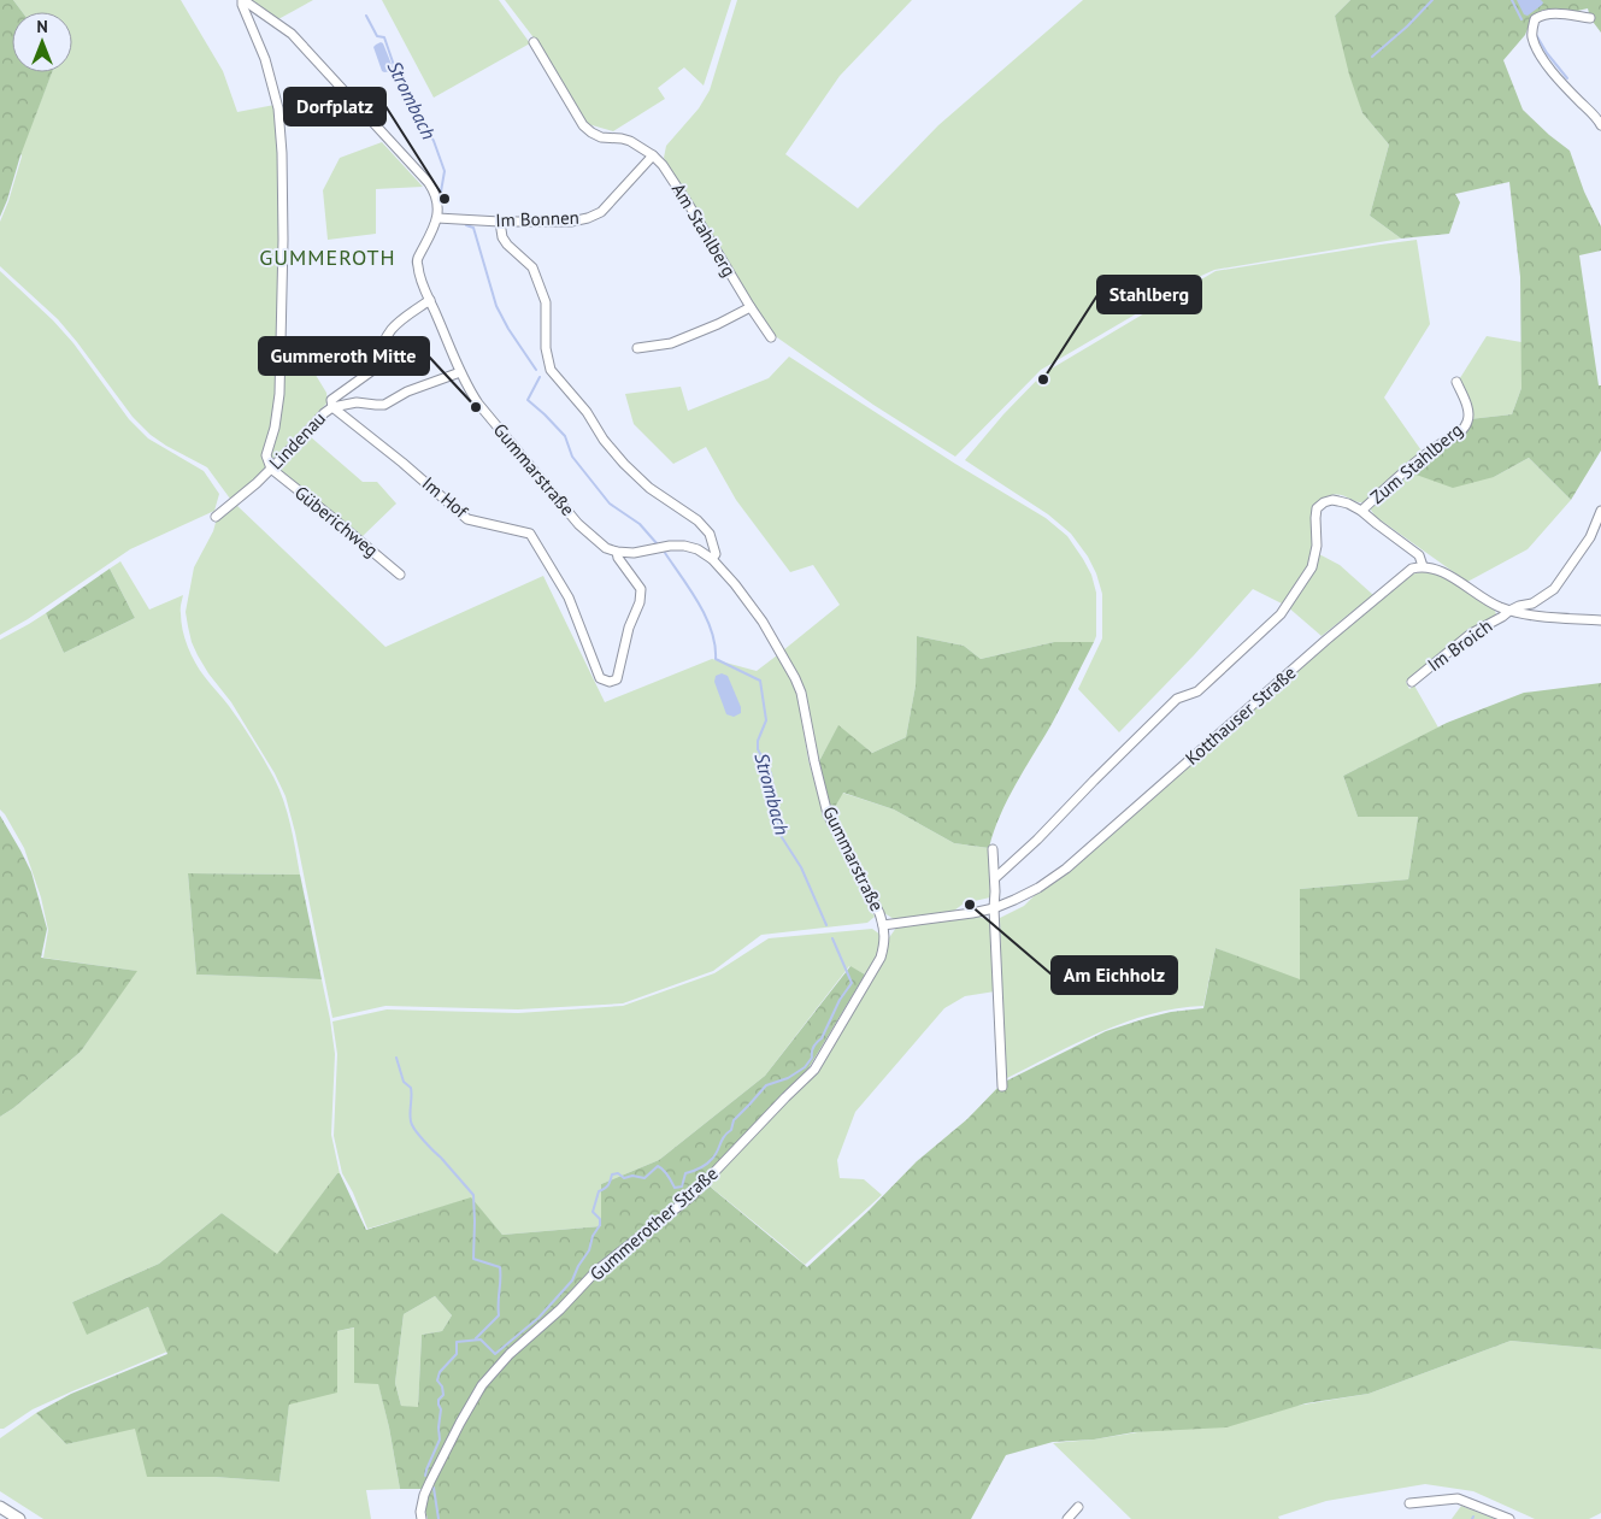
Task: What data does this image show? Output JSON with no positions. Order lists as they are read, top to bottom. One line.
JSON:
{"streets":{"street":["Im Bonnen","Am Stahlberg","Lindenau","Zum Stahlberg","Gummarstraße","Im Hof","Güberichweg","Im Broich","Kotthauser Straße","Gummerother Straße"]},"crossings":[["Im Bonnen","Am Stahlberg"],["Im Bonnen","Gummarstraße"],["Lindenau","Gummarstraße"],["Lindenau","Im Hof"],["Lindenau","Güberichweg"],["Gummarstraße","Im Hof"],["Gummarstraße","Kotthauser Straße"],["Gummarstraße","Gummerother Straße"],["Kotthauser Straße","Gummerother Straße"]],"districts":["GUMMEROTH"],"water":["Strombach"],"places":["Dorfplatz","Stahlberg","Gummeroth Mitte","Am Eichholz"],"north":"top"}
